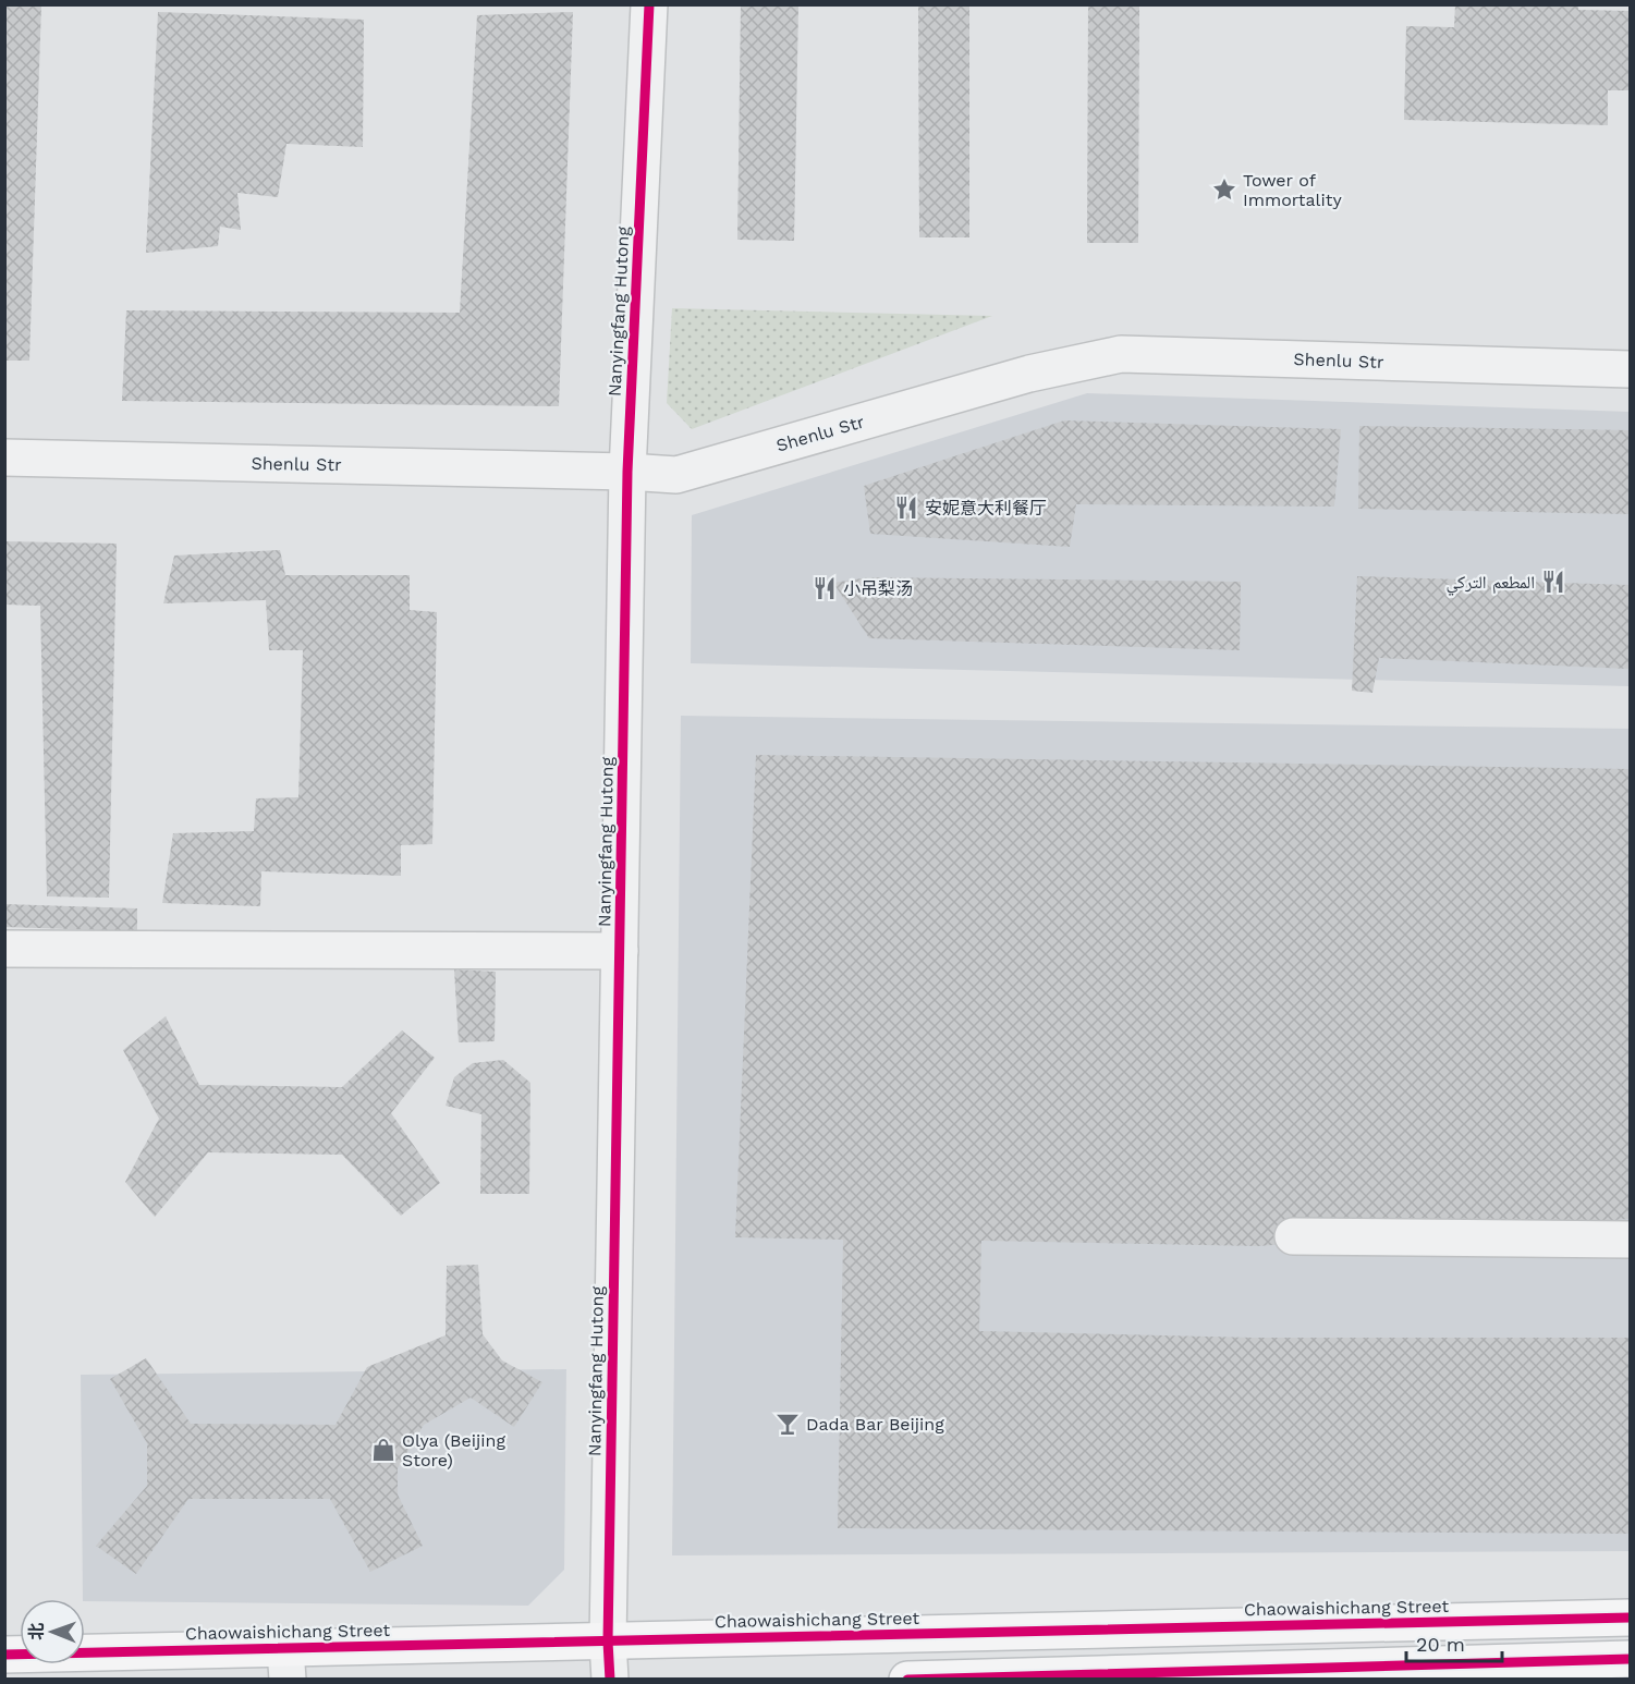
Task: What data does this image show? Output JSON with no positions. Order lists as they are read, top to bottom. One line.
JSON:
{"streets":{"main road":["Chaowaishichang Street"],"street":["Nanyingfang Hutong","Shenlu Str"]},"crossings":[["Nanyingfang Hutong","Shenlu Str"],["Nanyingfang Hutong","Chaowaishichang Street"]],"places":{"place":["Tower of Immortality"],"restaurant":["安妮意大利餐厅","المطعم التركي","小吊梨汤"],"bar":["Dada Bar Beijing"],"shop":["Olya (Beijing Store)"]},"scale_bar":"20 m","north":"left"}
